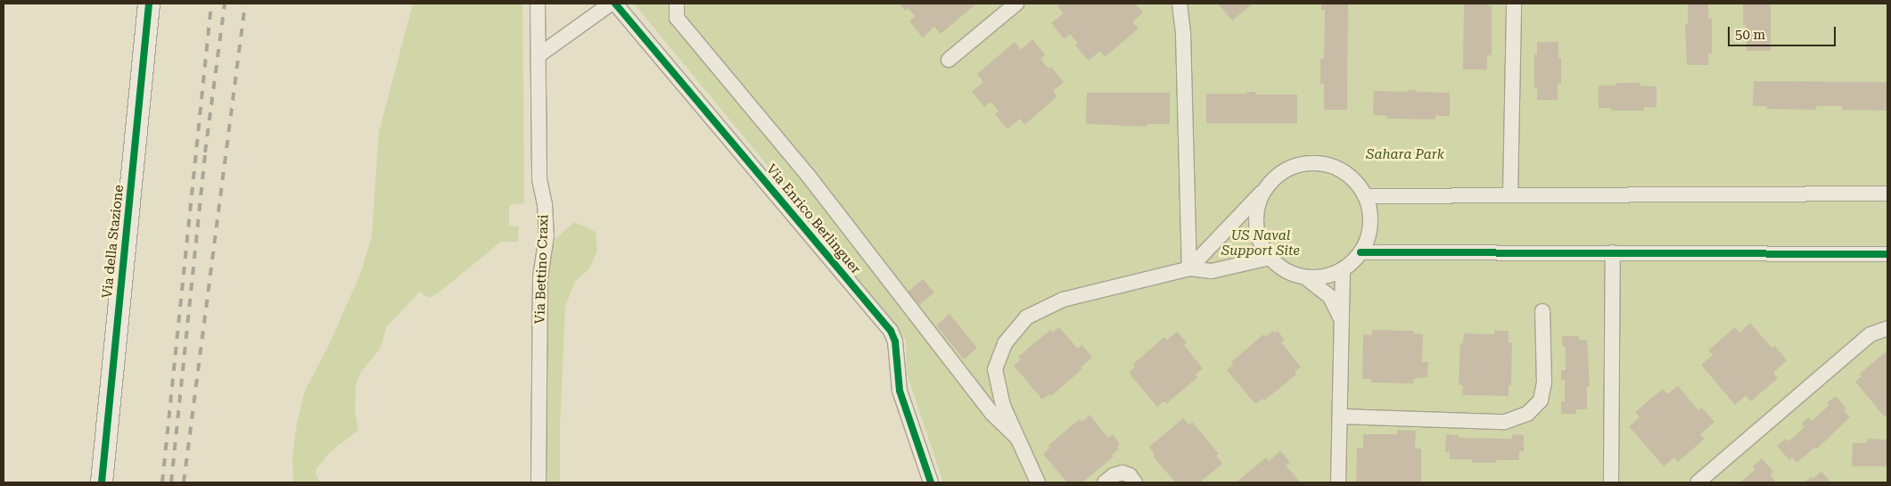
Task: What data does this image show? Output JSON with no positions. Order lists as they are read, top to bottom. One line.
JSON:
{"streets":{"street":["Via Enrico Berlinguer","Via della Stazione","Via Bettino Craxi"]},"parks":["Sahara Park","US Naval Support Site"],"scale_bar":"50 m"}
